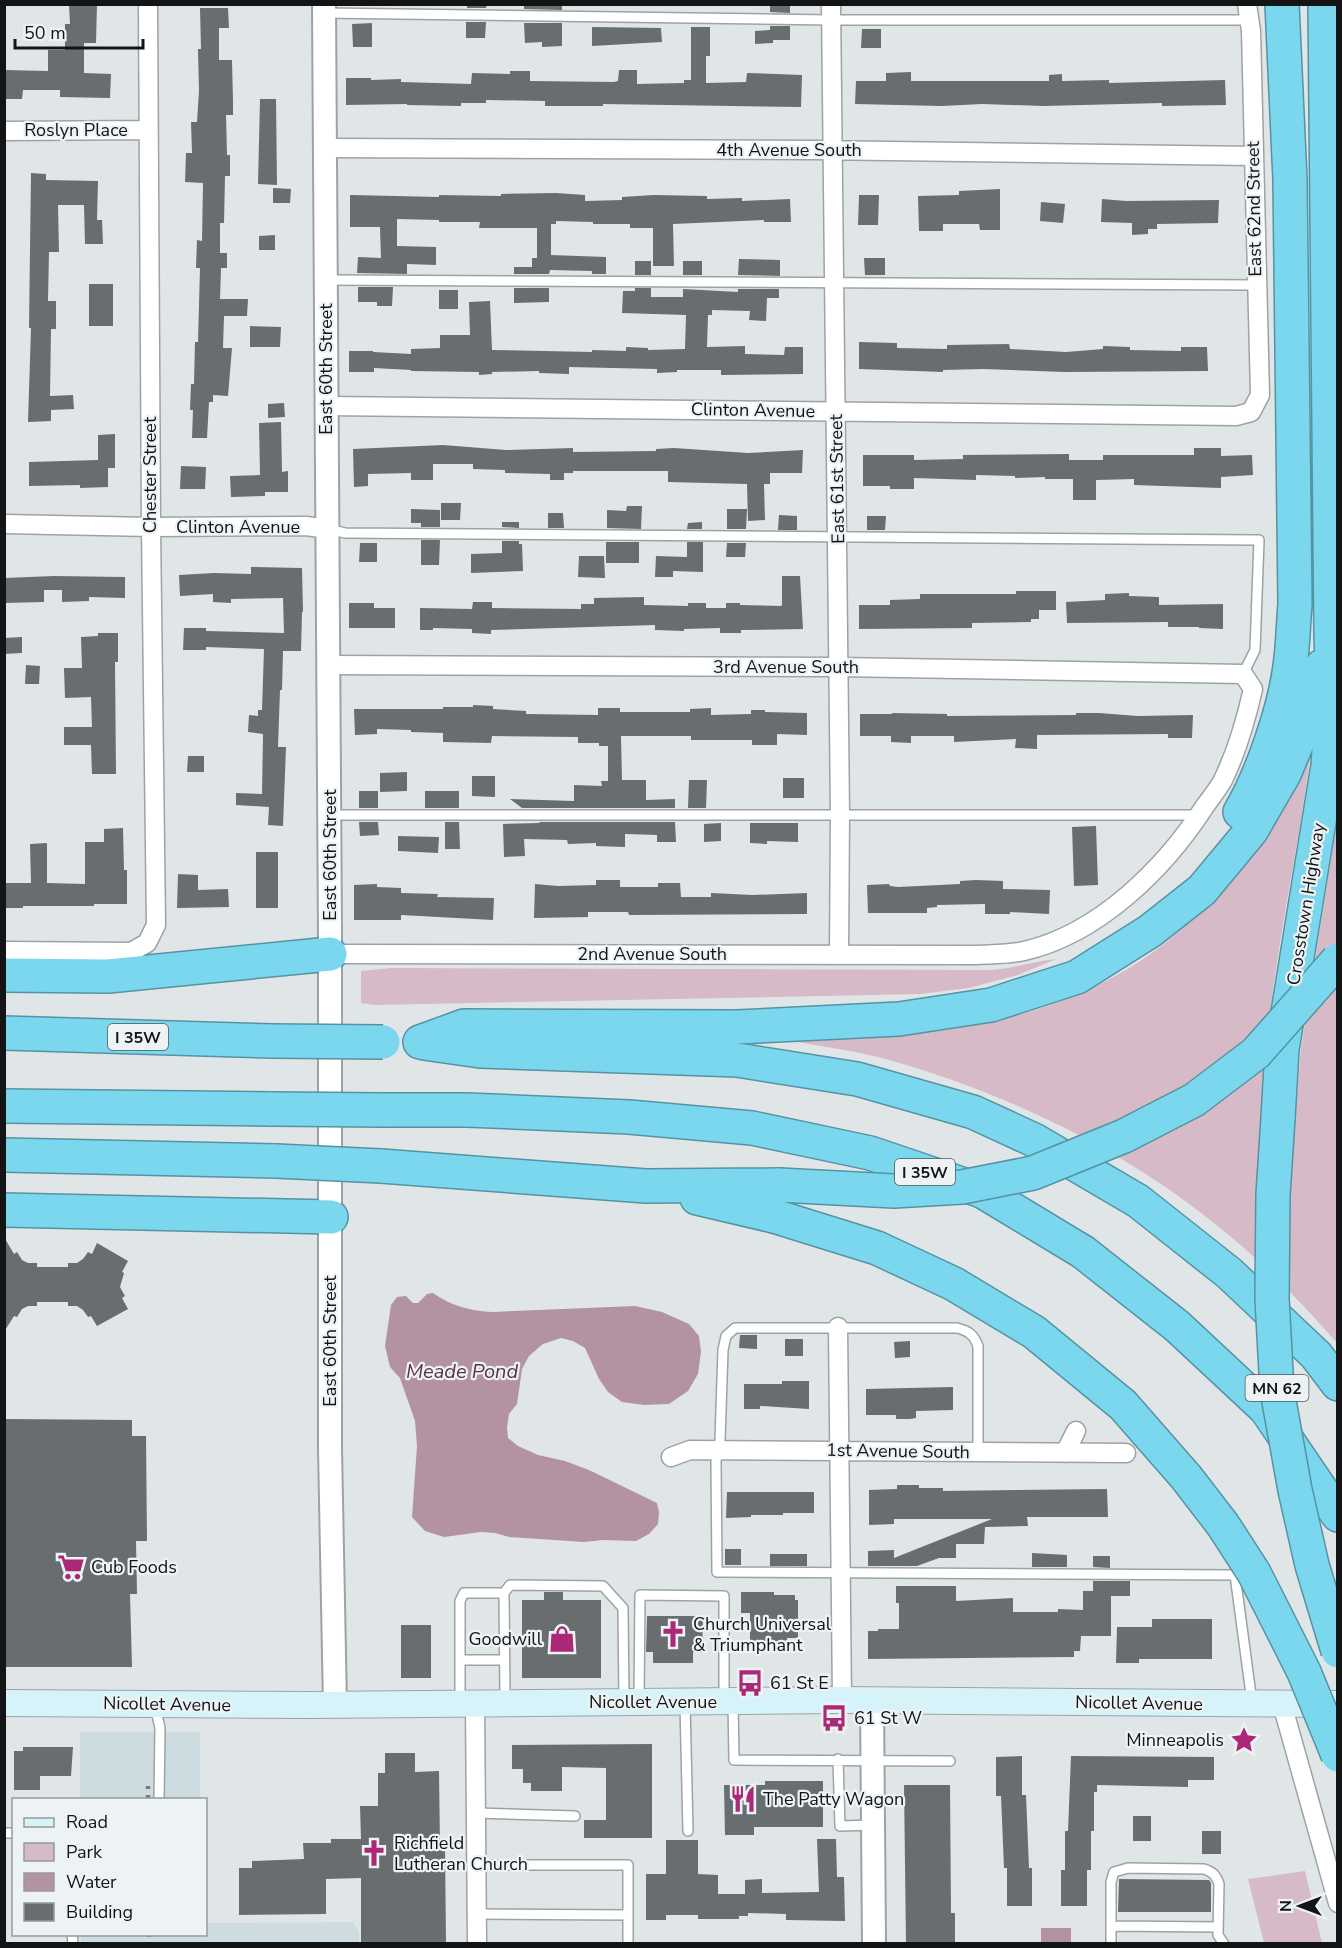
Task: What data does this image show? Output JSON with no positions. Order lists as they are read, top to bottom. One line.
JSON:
{"streets":{"highway":["Crosstown Highway","I 35W","MN 62"],"main road":["Nicollet Avenue"],"street":["Roslyn Place","4th Avenue South","East 62nd Street","East 60th Street","Clinton Avenue","Chester Street","East 61st Street","3rd Avenue South","2nd Avenue South","1st Avenue South"]},"crossings":[["Roslyn Place","Chester Street"],["4th Avenue South","East 62nd Street"],["4th Avenue South","East 60th Street"],["4th Avenue South","East 61st Street"],["East 62nd Street","Clinton Avenue"],["East 60th Street","Clinton Avenue"],["East 60th Street","3rd Avenue South"],["East 60th Street","2nd Avenue South"],["East 60th Street","Nicollet Avenue"],["Clinton Avenue","Chester Street"],["Clinton Avenue","East 61st Street"],["East 61st Street","3rd Avenue South"],["East 61st Street","2nd Avenue South"]],"water":["Meade Pond"],"places":{"supermarket":["Cub Foods"],"church":["Church Universal & Triumphant","Richfield Lutheran Church"],"shop":["Goodwill"],"bus stop":["61 St E","61 St W"],"place":["Minneapolis"],"restaurant":["The Patty Wagon"]},"legend":["Road","Park","Water","Building"],"scale_bar":"50 m","north":"left"}
